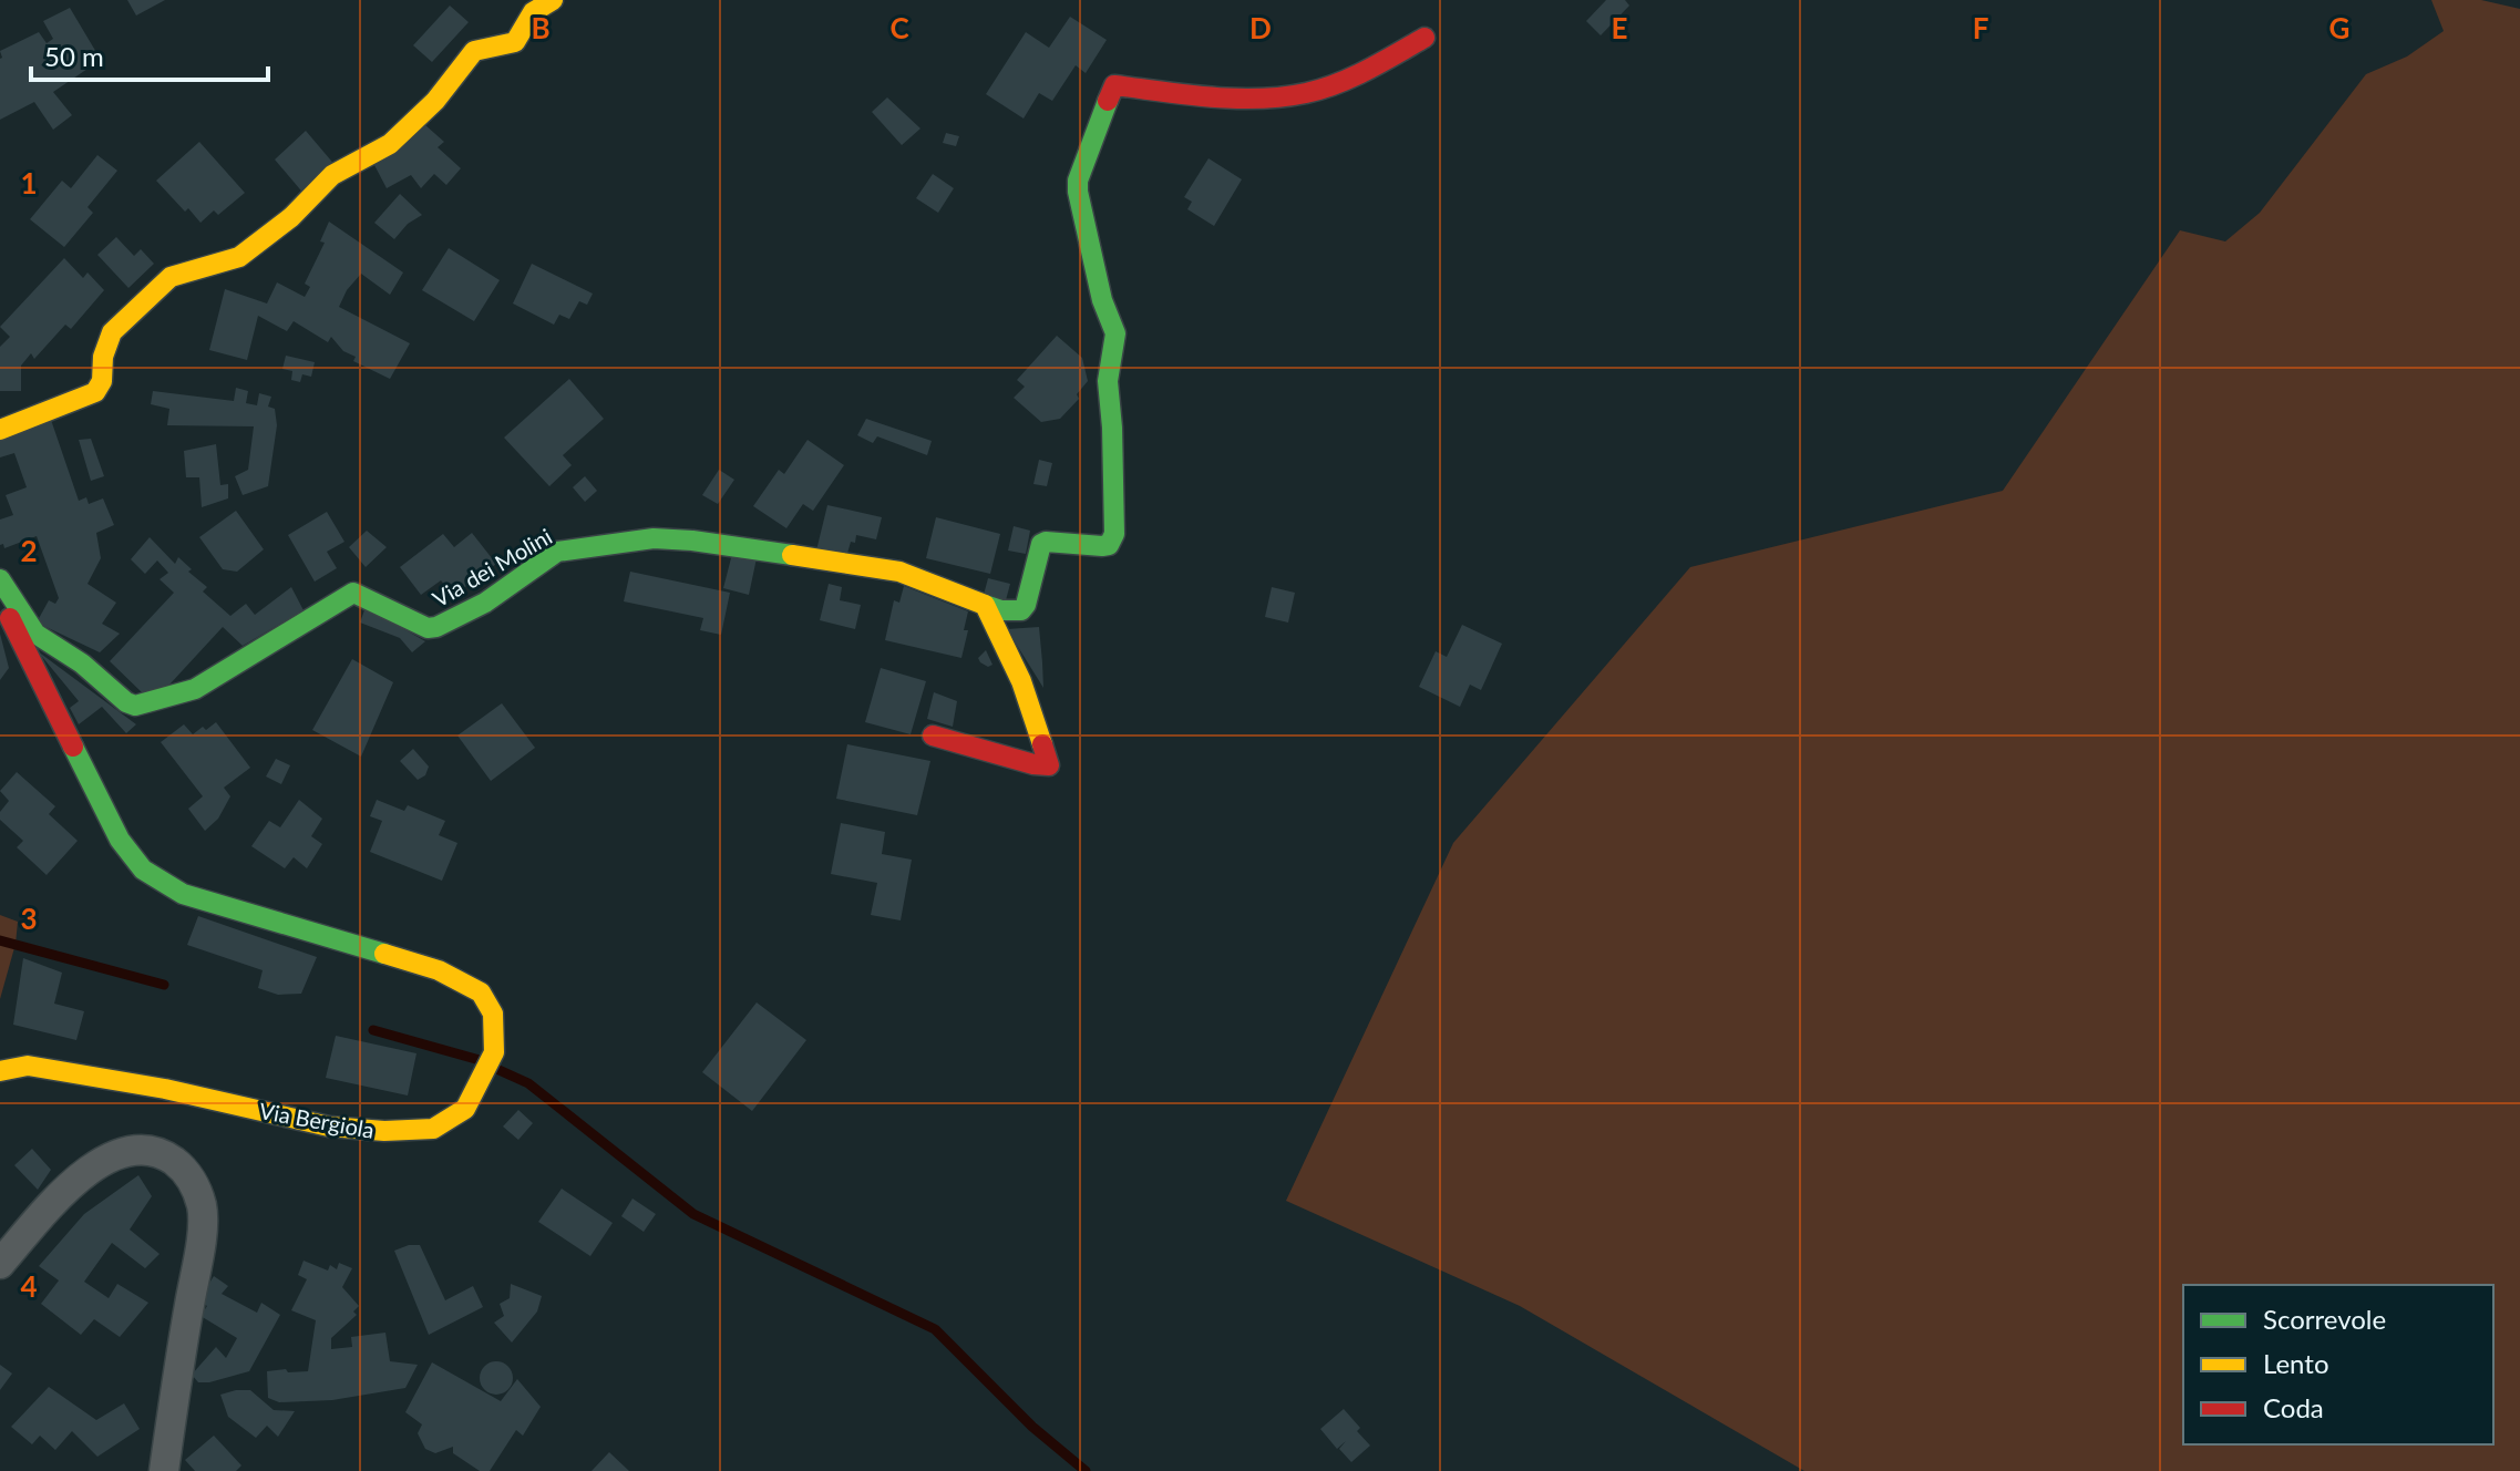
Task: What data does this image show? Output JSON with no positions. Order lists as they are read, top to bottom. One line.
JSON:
{"streets":{"street":["Via dei Molini","Via Bergiola"]},"legend":["Scorrevole","Lento","Coda"],"scale_bar":"50 m","grid":{"columns":["B","C","D","E","F","G"],"rows":["1","2","3","4"]}}
